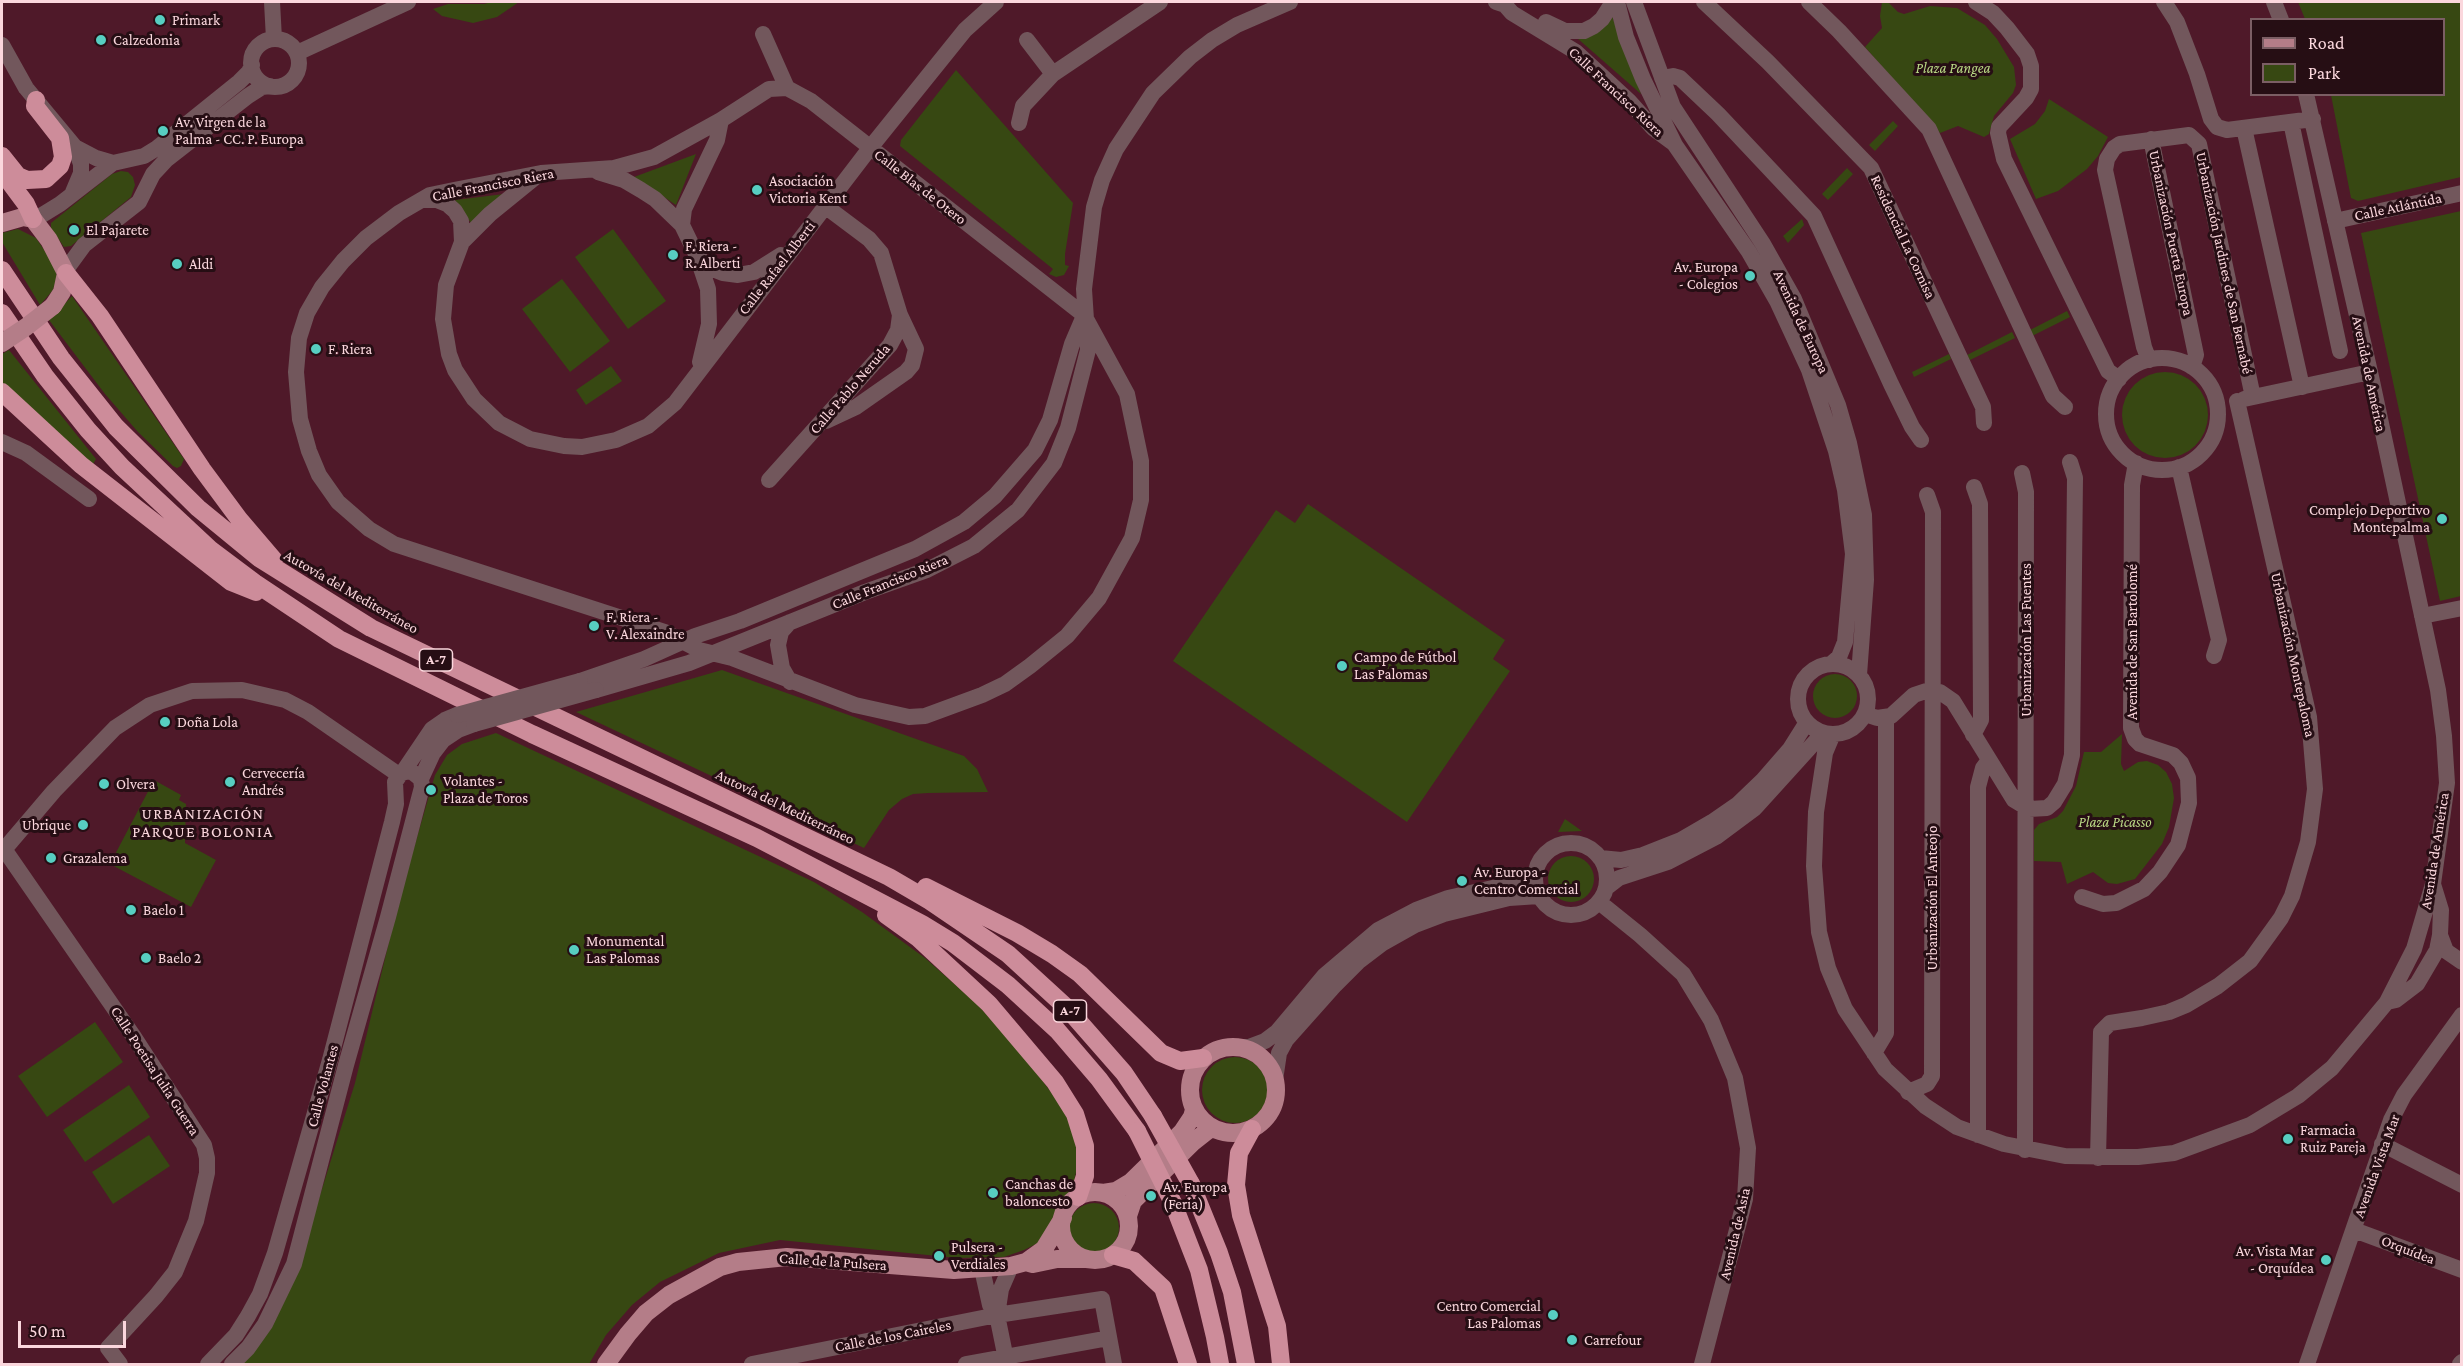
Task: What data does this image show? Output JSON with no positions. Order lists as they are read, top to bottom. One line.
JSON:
{"streets":{"highway":["Autovía del Mediterráneo","A-7"],"main road":["Calle de la Pulsera"],"street":["Calle Francisco Riera","Calle Blas de Otero","Calle Atlántida","Urbanización Puerta Europa","Residencial La Cornisa","Urbanización Jardines de San Bernabé","Calle Rafael Alberti","Avenida de Europa","Avenida de América","Calle Pablo Neruda","Urbanización Las Fuentes","Avenida de San Bartolomé","Urbanización Montepaloma","Urbanización El Anteojo","Calle Poetisa Julia Guerra","Calle Volantes","Avenida Vista Mar","Avenida de Asia","Orquídea","Calle de los Caireles"]},"crossings":[["Calle Francisco Riera","Calle Blas de Otero"],["Calle Francisco Riera","Calle Rafael Alberti"],["Calle Francisco Riera","Avenida de Europa"],["Calle Francisco Riera","Calle Volantes"],["Calle Blas de Otero","Calle Rafael Alberti"],["Calle Atlántida","Avenida de América"],["Urbanización Puerta Europa","Urbanización Jardines de San Bernabé"],["Urbanización Puerta Europa","Avenida de San Bartolomé"],["Urbanización Jardines de San Bernabé","Urbanización Montepaloma"],["Avenida de Europa","Avenida de América"],["Avenida de América","Urbanización Montepaloma"],["Avenida de América","Urbanización El Anteojo"],["Avenida Vista Mar","Orquídea"]],"districts":["URBANIZACIÓN PARQUE BOLONIA"],"parks":["Plaza Pangea","Plaza Picasso"],"places":["Primark","Calzedonia","Av. Virgen de la Palma - CC. P. Europa","Asociación Victoria Kent","El Pajarete","F. Riera - R. Alberti","Aldi","Av. Europa - Colegios","F. Riera","Complejo Deportivo Montepalma","F. Riera - V. Alexaindre","Campo de Fútbol Las Palomas","Doña Lola","Cervecería Andrés","Olvera","Volantes - Plaza de Toros","Ubrique","Grazalema","Av. Europa - Centro Comercial","Baelo 1","Monumental Las Palomas","Baelo 2","Farmacia Ruiz Pareja","Canchas de baloncesto","Av. Europa (Feria)","Pulsera - Verdiales","Av. Vista Mar - Orquídea","Centro Comercial Las Palomas","Carrefour"],"legend":["Road","Park"],"scale_bar":"50 m"}
